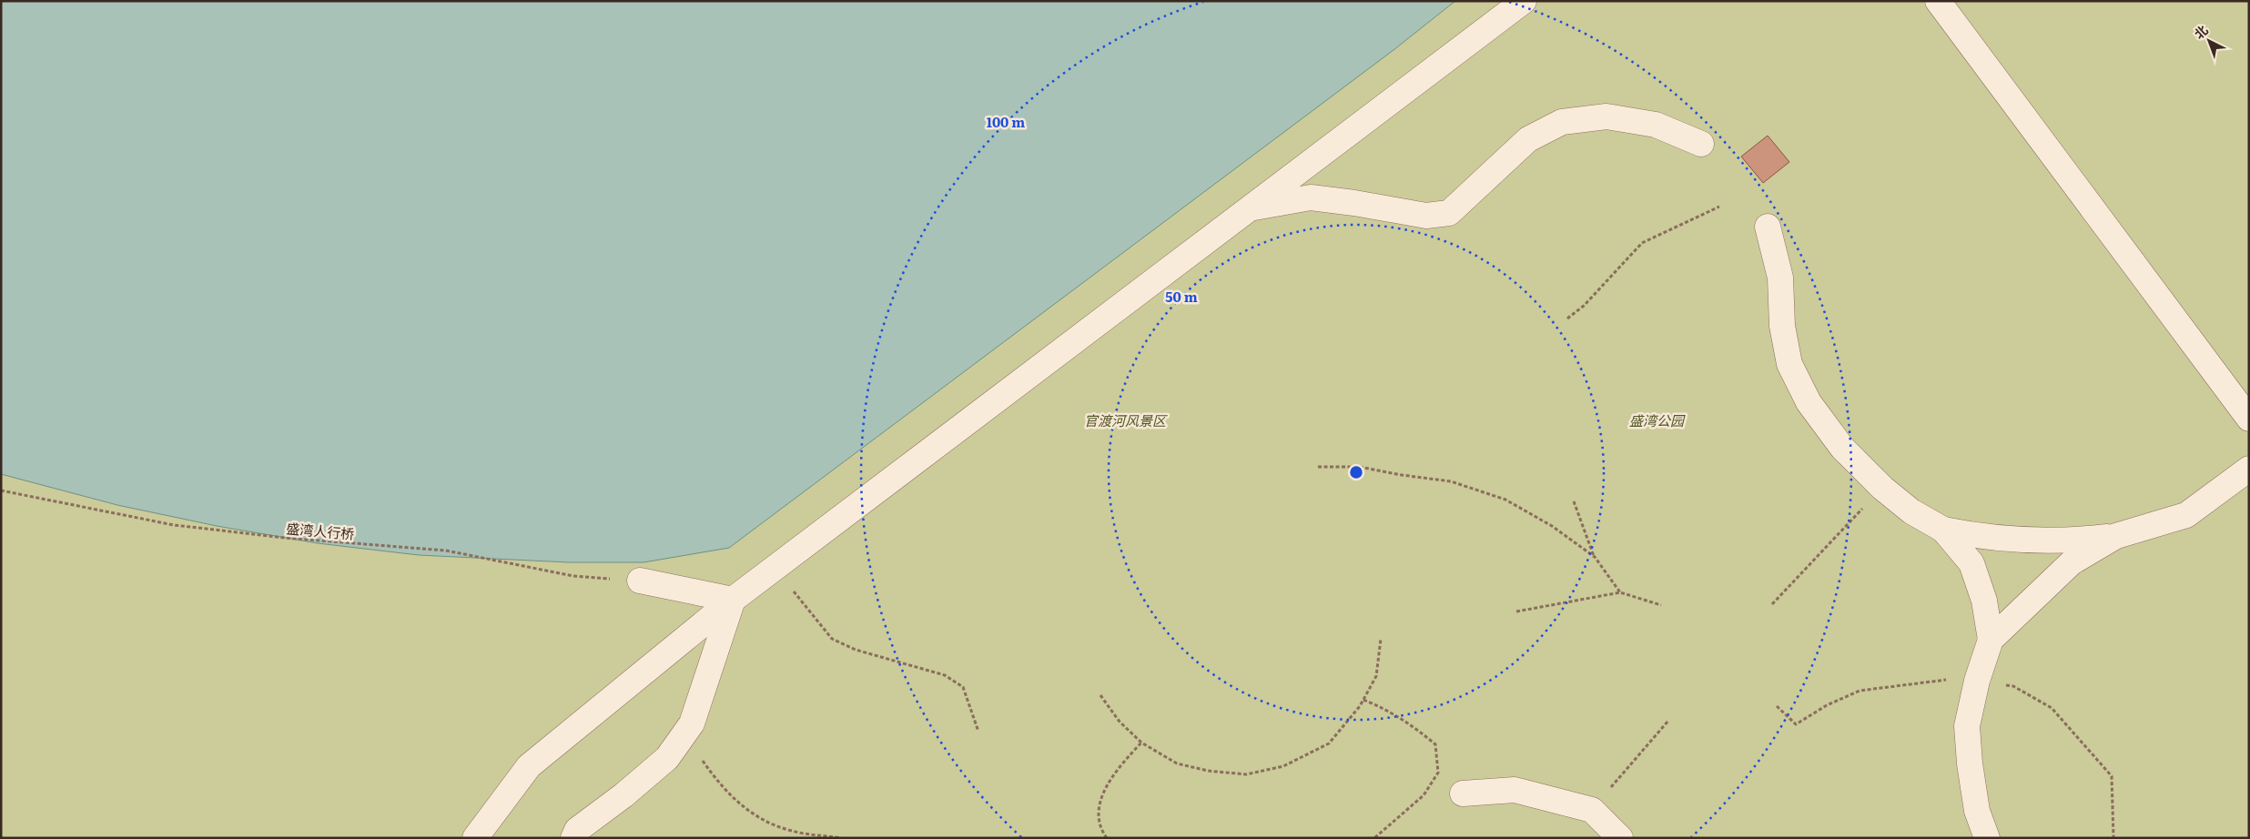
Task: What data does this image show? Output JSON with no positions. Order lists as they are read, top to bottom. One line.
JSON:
{"streets":{"path":["盛湾人行桥"]},"parks":["官渡河风景区","盛湾公园"],"north":"top left","rings":["100 m","50 m"]}
